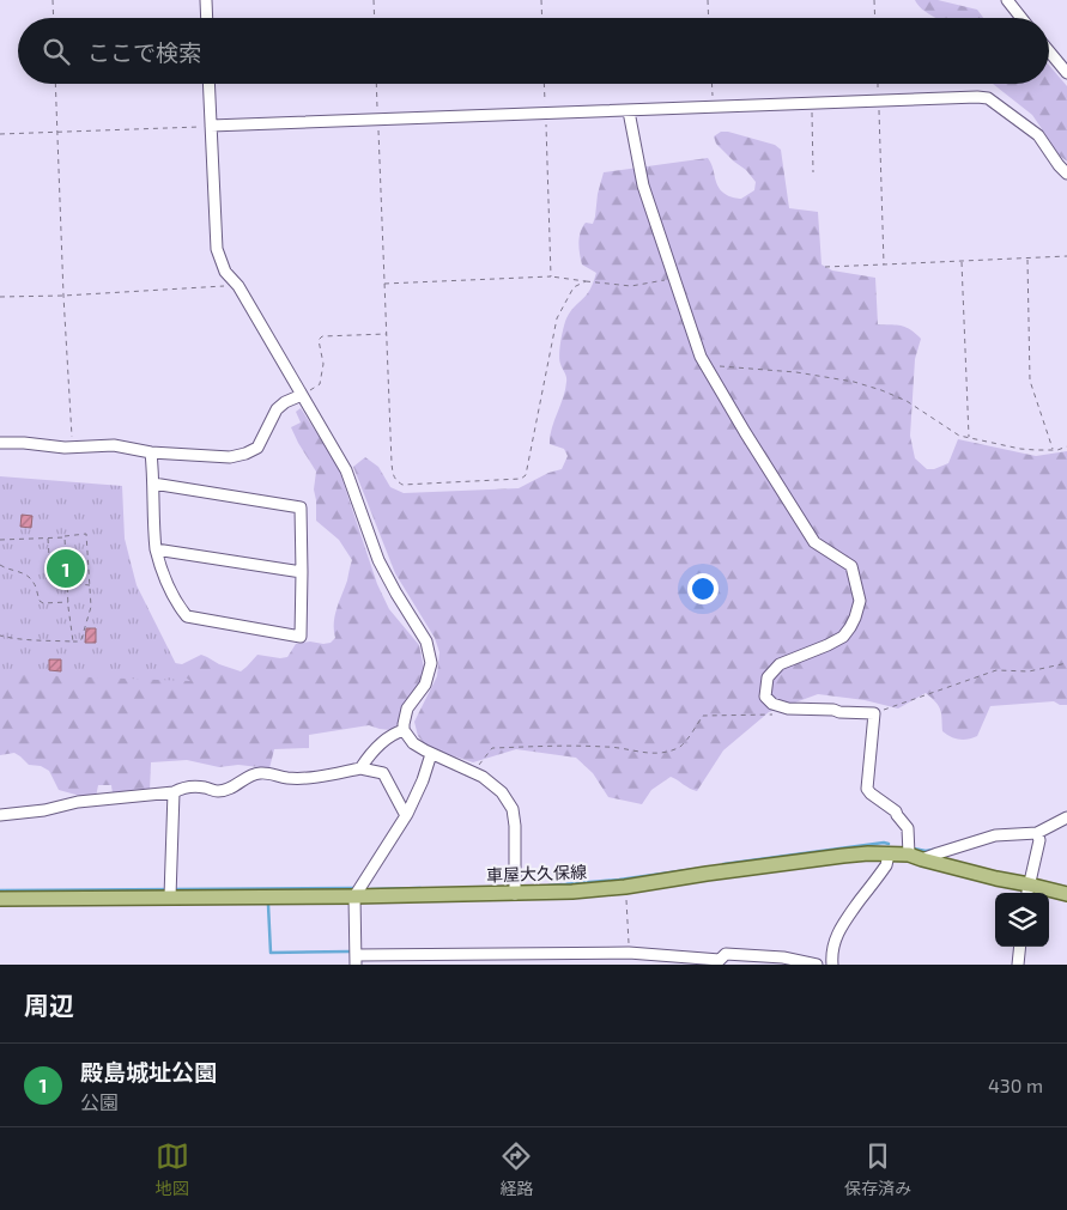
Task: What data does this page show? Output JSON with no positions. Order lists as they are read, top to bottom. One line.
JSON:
{"streets":{"main road":["車屋大久保線"]},"page":{"search":"ここで検索","pins":"1","heading":"周辺","list":[{"mark":"1","name":"殿島城址公園","note":"公園","value":"430 m"}],"nav":["地図","経路","保存済み"]}}
